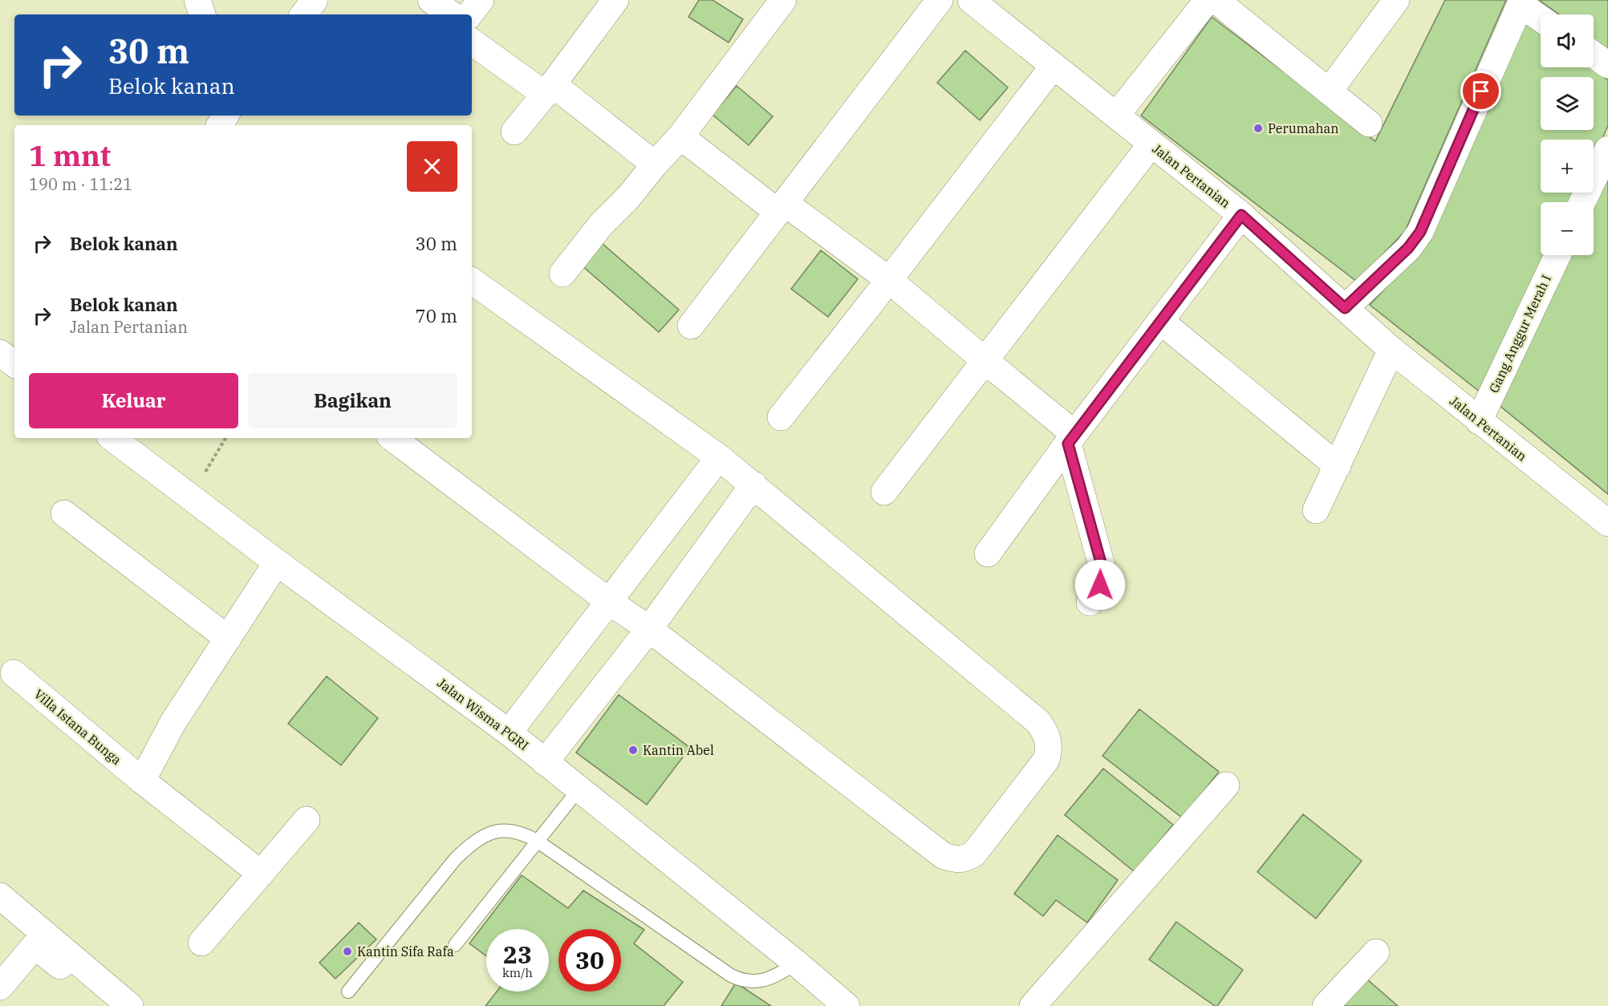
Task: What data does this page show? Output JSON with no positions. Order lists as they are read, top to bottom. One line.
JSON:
{"streets":{"street":["Jalan Pertanian","Gang Anggur Merah I","Jalan Wisma PGRI","Villa Istana Bunga"]},"crossings":[["Jalan Pertanian","Gang Anggur Merah I"]],"places":["Perumahan","Kantin Abel","Kantin Sifa Rafa"],"page":{"map_buttons":["+","−"],"turn":["30 m","Belok kanan"],"heading":["1 mnt","190 m · 11:21"],"list":[{"name":"Belok kanan","value":"30 m"},{"name":"Belok kanan","note":"Jalan Pertanian","value":"70 m"}],"buttons":["Keluar","Bagikan"],"speed":"23 km/h","limit":"30"}}
